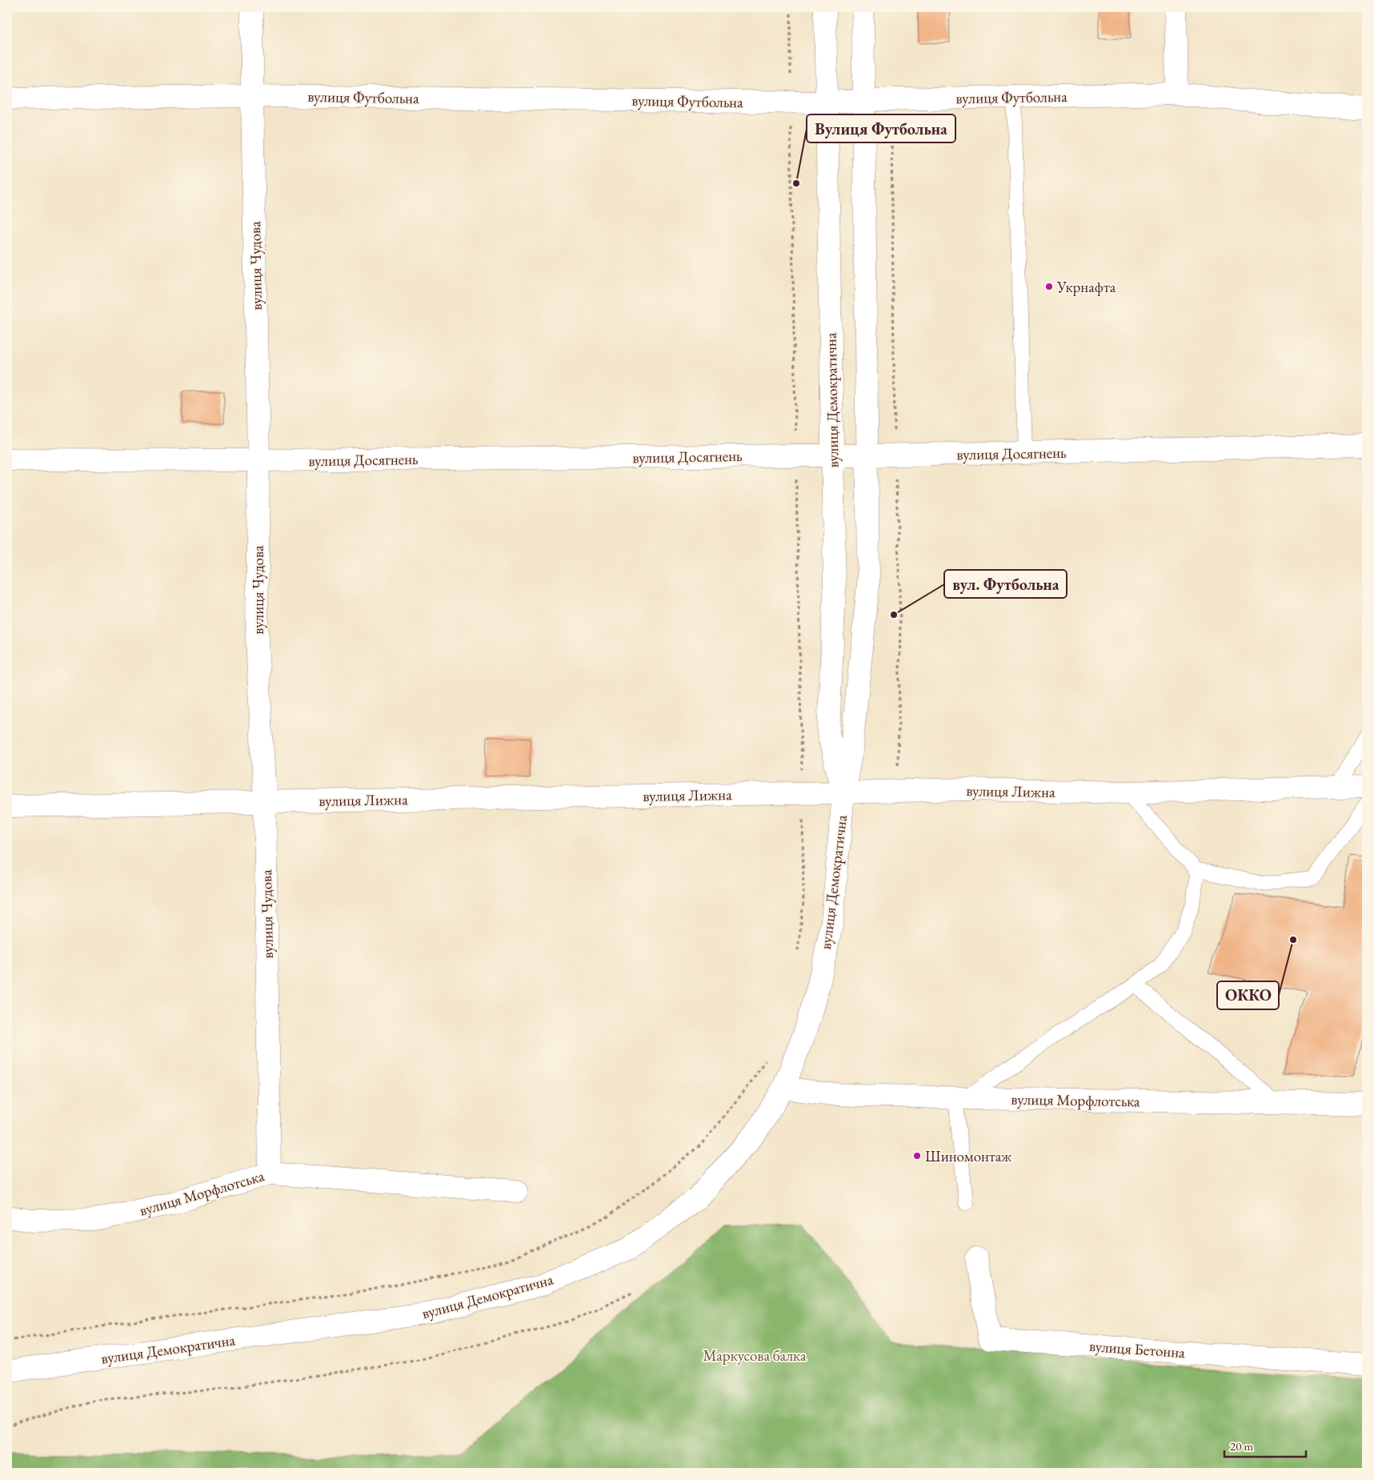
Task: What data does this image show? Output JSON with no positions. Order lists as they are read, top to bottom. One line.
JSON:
{"streets":{"street":["вулиця Футбольна","вулиця Чудова","вулиця Демократична","вулиця Досягнень","вулиця Лижна","вулиця Морфлотська","вулиця Бетонна"]},"crossings":[["вулиця Футбольна","вулиця Чудова"],["вулиця Футбольна","вулиця Демократична"],["вулиця Чудова","вулиця Досягнень"],["вулиця Чудова","вулиця Лижна"],["вулиця Чудова","вулиця Морфлотська"],["вулиця Демократична","вулиця Досягнень"],["вулиця Демократична","вулиця Лижна"],["вулиця Демократична","вулиця Морфлотська"]],"parks":["Маркусова балка"],"places":["Вулиця Футбольна","Укрнафта","вул. Футбольна","ОККО","Шиномонтаж"],"scale_bar":"20 m"}
